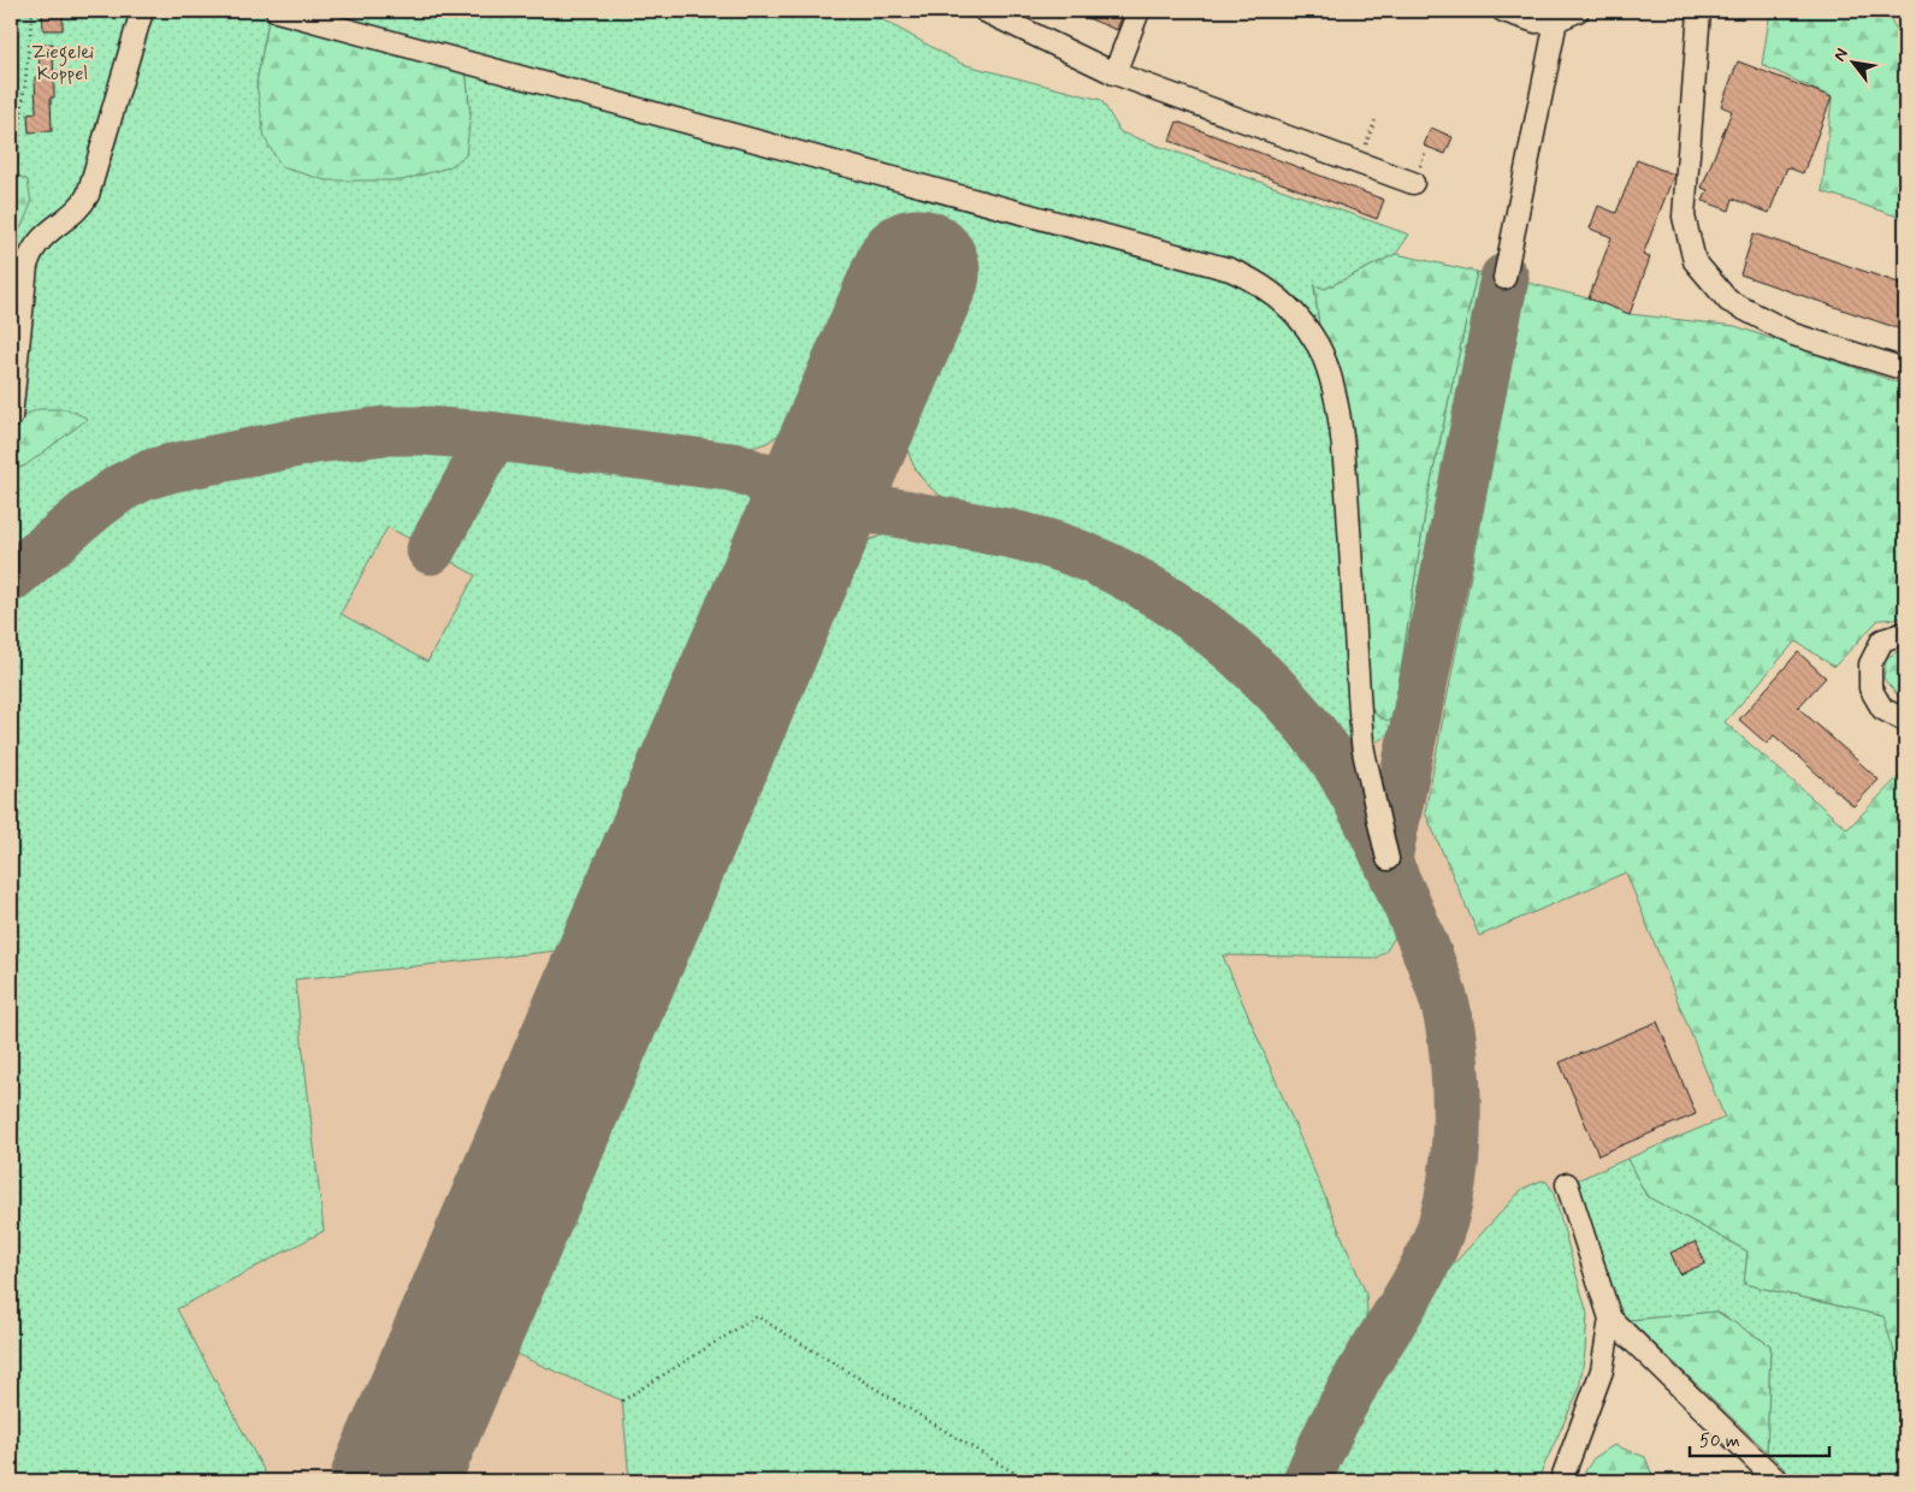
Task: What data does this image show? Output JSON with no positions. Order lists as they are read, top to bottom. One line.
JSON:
{"parks":["Ziegelei Koppel"],"scale_bar":"50 m","north":"top left"}
